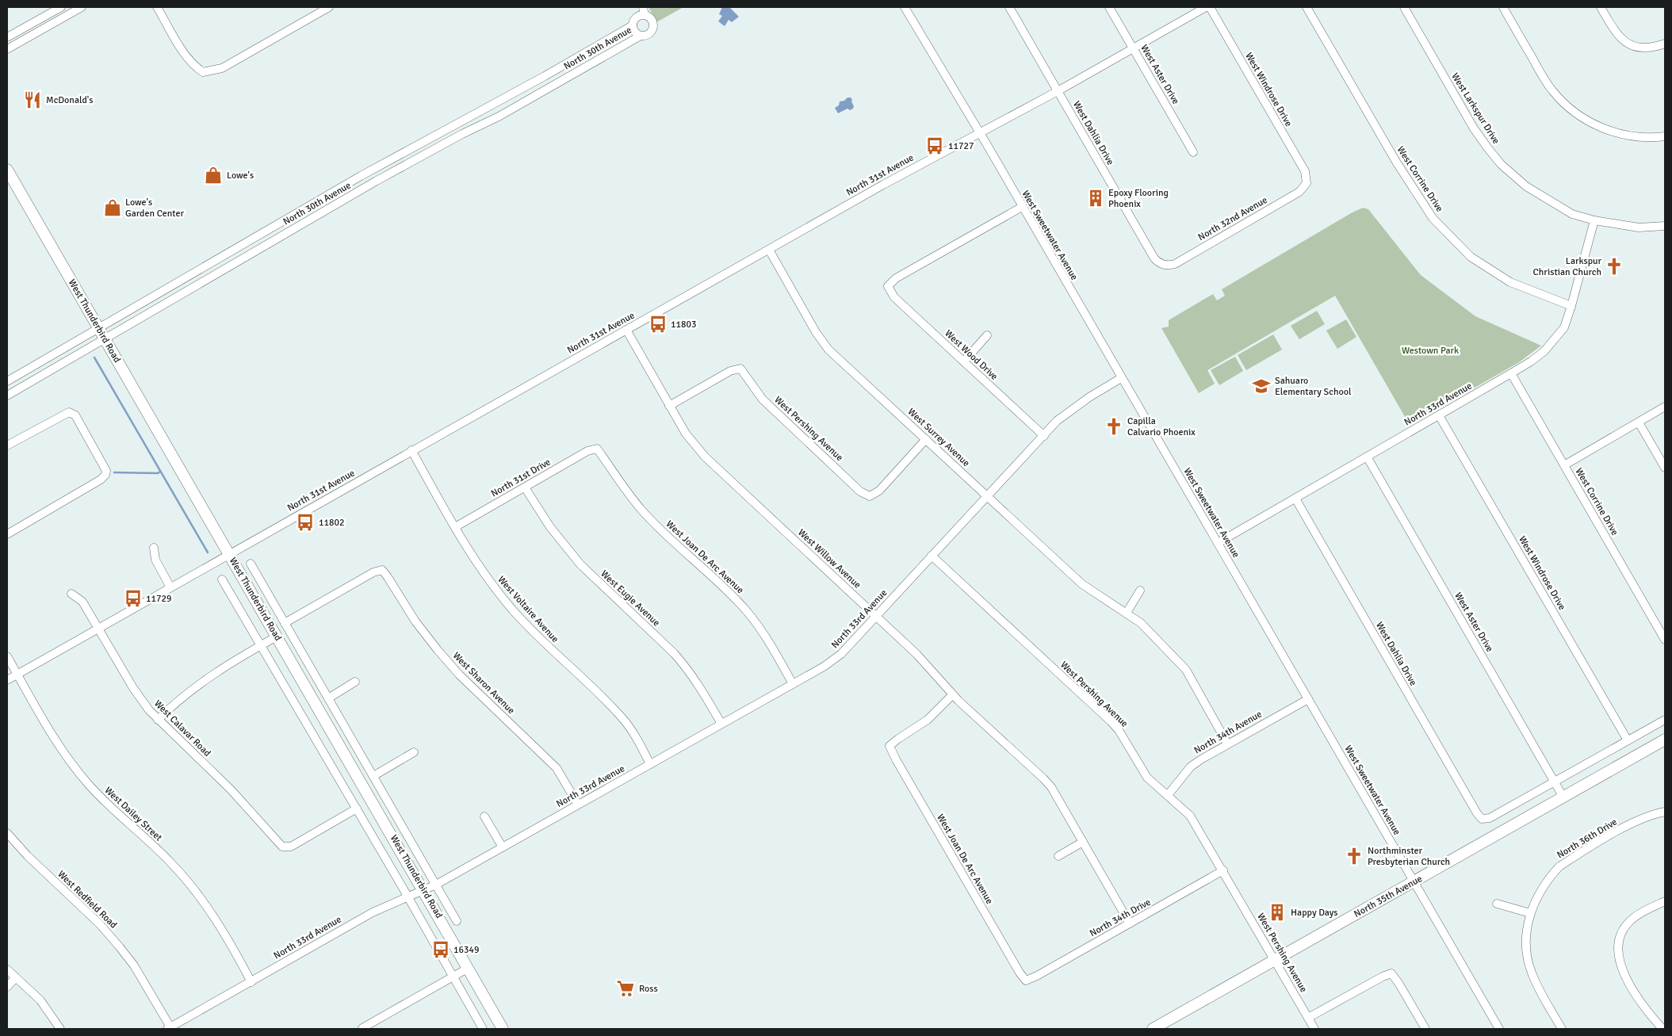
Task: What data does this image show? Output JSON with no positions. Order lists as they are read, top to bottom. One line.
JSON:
{"streets":{"main road":["West Thunderbird Road","North 35th Avenue"],"street":["North 30th Avenue","West Aster Drive","West Windrose Drive","West Larkspur Drive","West Dahlia Drive","North 31st Avenue","West Corrine Drive","North 32nd Avenue","West Sweetwater Avenue","West Wood Drive","North 33rd Avenue","West Pershing Avenue","West Surrey Avenue","North 31st Drive","West Joan De Arc Avenue","West Willow Avenue","West Eugie Avenue","West Voltaire Avenue","West Sharon Avenue","West Calavar Road","North 34th Avenue","West Dailey Street","North 36th Drive","West Redfield Road","North 34th Drive"]},"crossings":[["North 30th Avenue","West Thunderbird Road"],["West Aster Drive","West Dahlia Drive"],["West Aster Drive","North 31st Avenue"],["West Aster Drive","North 33rd Avenue"],["West Aster Drive","North 35th Avenue"],["West Windrose Drive","North 32nd Avenue"],["West Windrose Drive","North 33rd Avenue"],["West Larkspur Drive","North 33rd Avenue"],["West Dahlia Drive","North 31st Avenue"],["West Dahlia Drive","North 32nd Avenue"],["West Dahlia Drive","North 33rd Avenue"],["North 31st Avenue","West Sweetwater Avenue"],["North 31st Avenue","West Thunderbird Road"],["North 31st Avenue","West Surrey Avenue"],["North 31st Avenue","West Willow Avenue"],["North 31st Avenue","West Voltaire Avenue"],["North 31st Avenue","West Calavar Road"],["North 31st Avenue","West Dailey Street"],["West Corrine Drive","North 33rd Avenue"],["West Sweetwater Avenue","West Wood Drive"],["West Sweetwater Avenue","North 33rd Avenue"],["West Sweetwater Avenue","North 34th Avenue"],["West Sweetwater Avenue","North 35th Avenue"],["West Thunderbird Road","North 33rd Avenue"],["West Thunderbird Road","West Sharon Avenue"],["West Thunderbird Road","West Calavar Road"],["West Wood Drive","North 33rd Avenue"],["North 33rd Avenue","West Pershing Avenue"],["North 33rd Avenue","West Surrey Avenue"],["North 33rd Avenue","West Joan De Arc Avenue"],["North 33rd Avenue","West Willow Avenue"],["North 33rd Avenue","West Eugie Avenue"],["North 33rd Avenue","West Voltaire Avenue"],["North 33rd Avenue","West Sharon Avenue"],["North 33rd Avenue","West Dailey Street"],["North 33rd Avenue","West Redfield Road"],["West Pershing Avenue","West Surrey Avenue"],["West Pershing Avenue","West Willow Avenue"],["West Pershing Avenue","North 34th Avenue"],["West Pershing Avenue","North 35th Avenue"],["West Pershing Avenue","North 34th Drive"],["West Surrey Avenue","North 34th Avenue"],["North 31st Drive","West Joan De Arc Avenue"],["North 31st Drive","West Eugie Avenue"],["North 31st Drive","West Voltaire Avenue"],["West Joan De Arc Avenue","West Willow Avenue"],["West Joan De Arc Avenue","North 34th Drive"],["West Willow Avenue","North 34th Drive"]],"parks":["Westown Park"],"places":{"restaurant":["McDonald's"],"bus stop":["11727","11803","11802","11729","16349"],"shop":["Lowe's","Lowe's Garden Center"],"building":["Epoxy Flooring Phoenix","Happy Days"],"church":["Larkspur Christian Church","Capilla Calvario Phoenix","Northminster Presbyterian Church"],"school or university":["Sahuaro Elementary School"],"supermarket":["Ross"]}}
